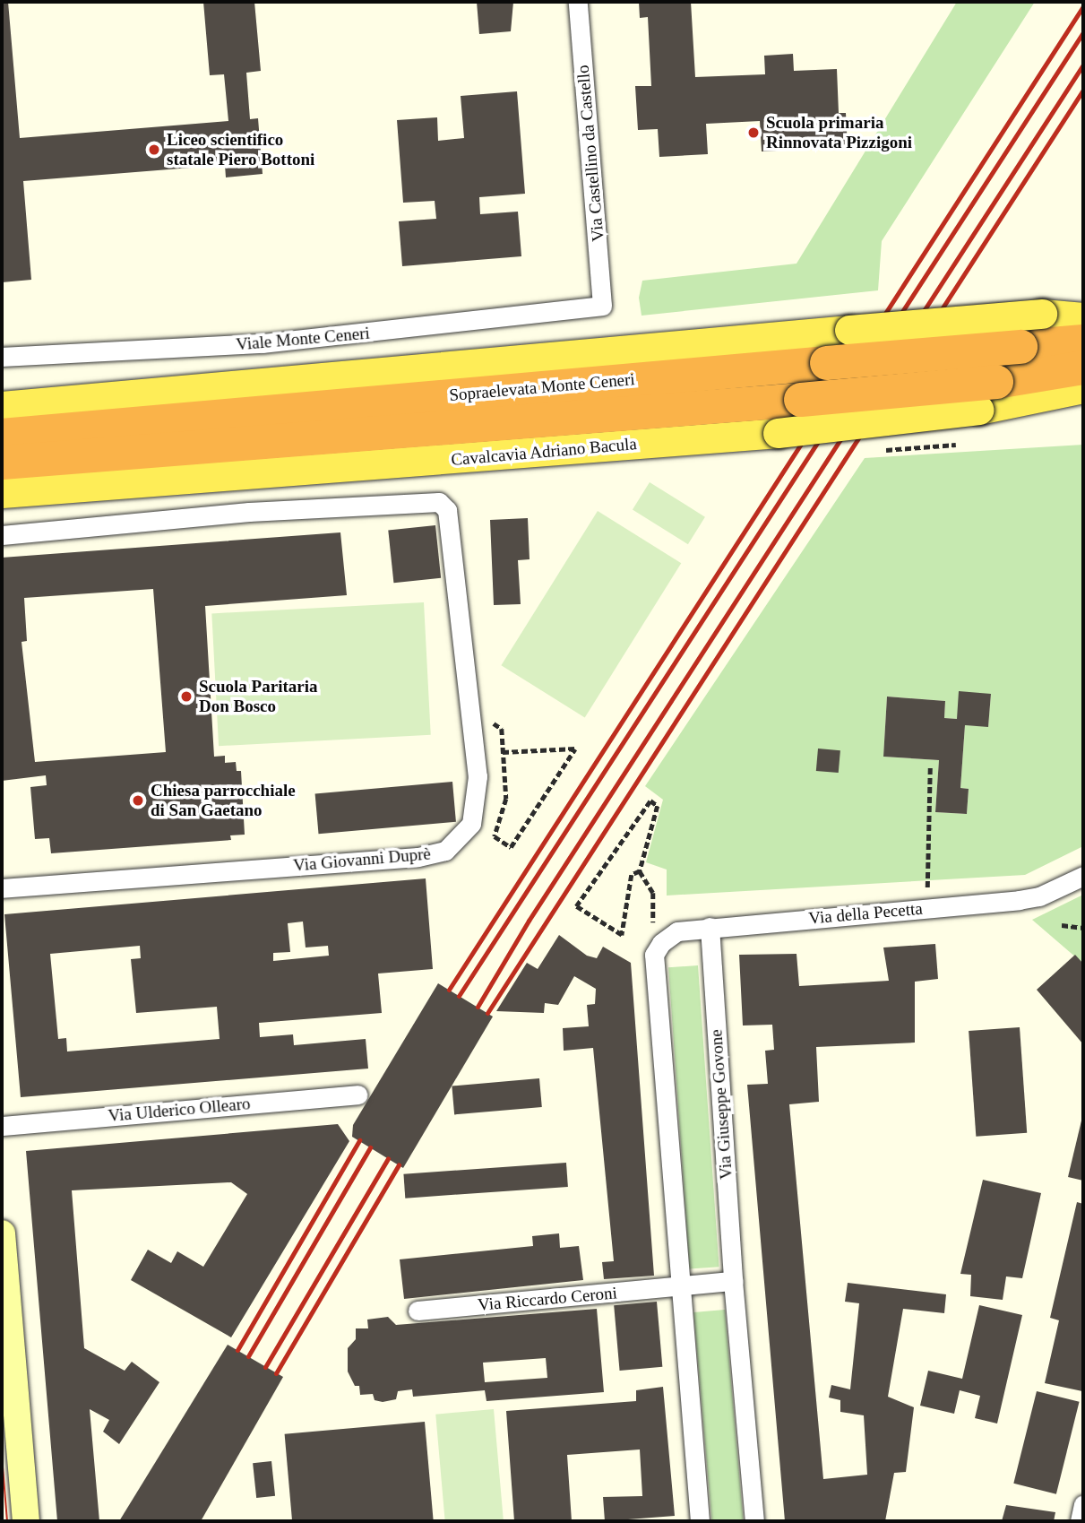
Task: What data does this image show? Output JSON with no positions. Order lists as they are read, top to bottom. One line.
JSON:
{"streets":{"highway":["Sopraelevata Monte Ceneri","Cavalcavia Adriano Bacula"],"street":["Via Castellino da Castello","Viale Monte Ceneri","Via Giovanni Duprè","Via della Pecetta","Via Giuseppe Govone","Via Ulderico Ollearo","Via Riccardo Ceroni"]},"crossings":[["Via Castellino da Castello","Viale Monte Ceneri"],["Sopraelevata Monte Ceneri","Cavalcavia Adriano Bacula"],["Via della Pecetta","Via Giuseppe Govone"]],"places":["Scuola primaria Rinnovata Pizzigoni","Liceo scientifico statale Piero Bottoni","Scuola Paritaria Don Bosco","Chiesa parrocchiale di San Gaetano"]}
